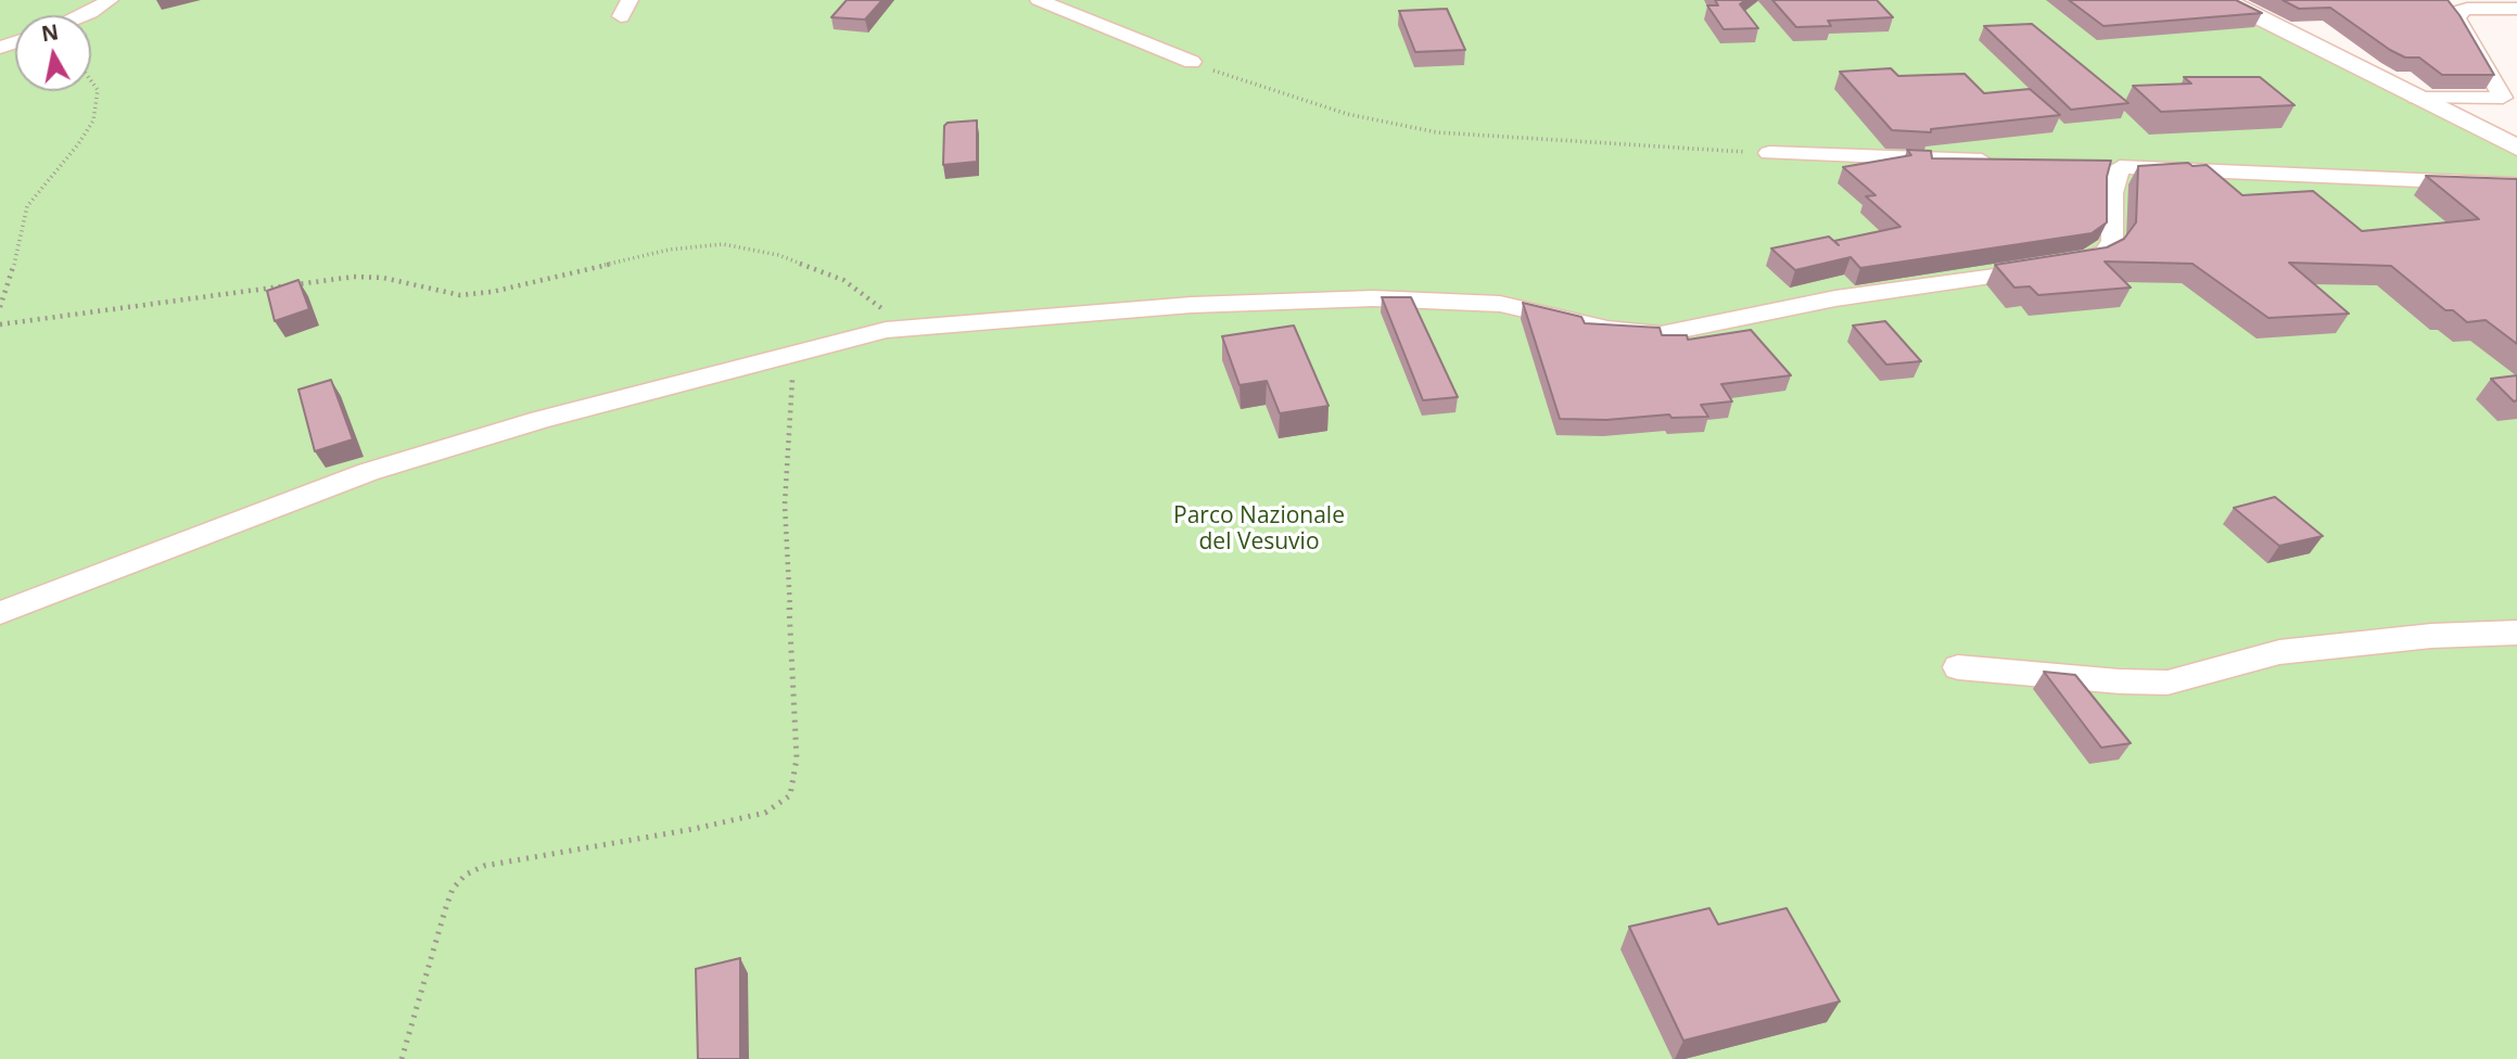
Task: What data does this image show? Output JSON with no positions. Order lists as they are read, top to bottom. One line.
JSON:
{"parks":["Parco Nazionale del Vesuvio"],"north":"top"}
